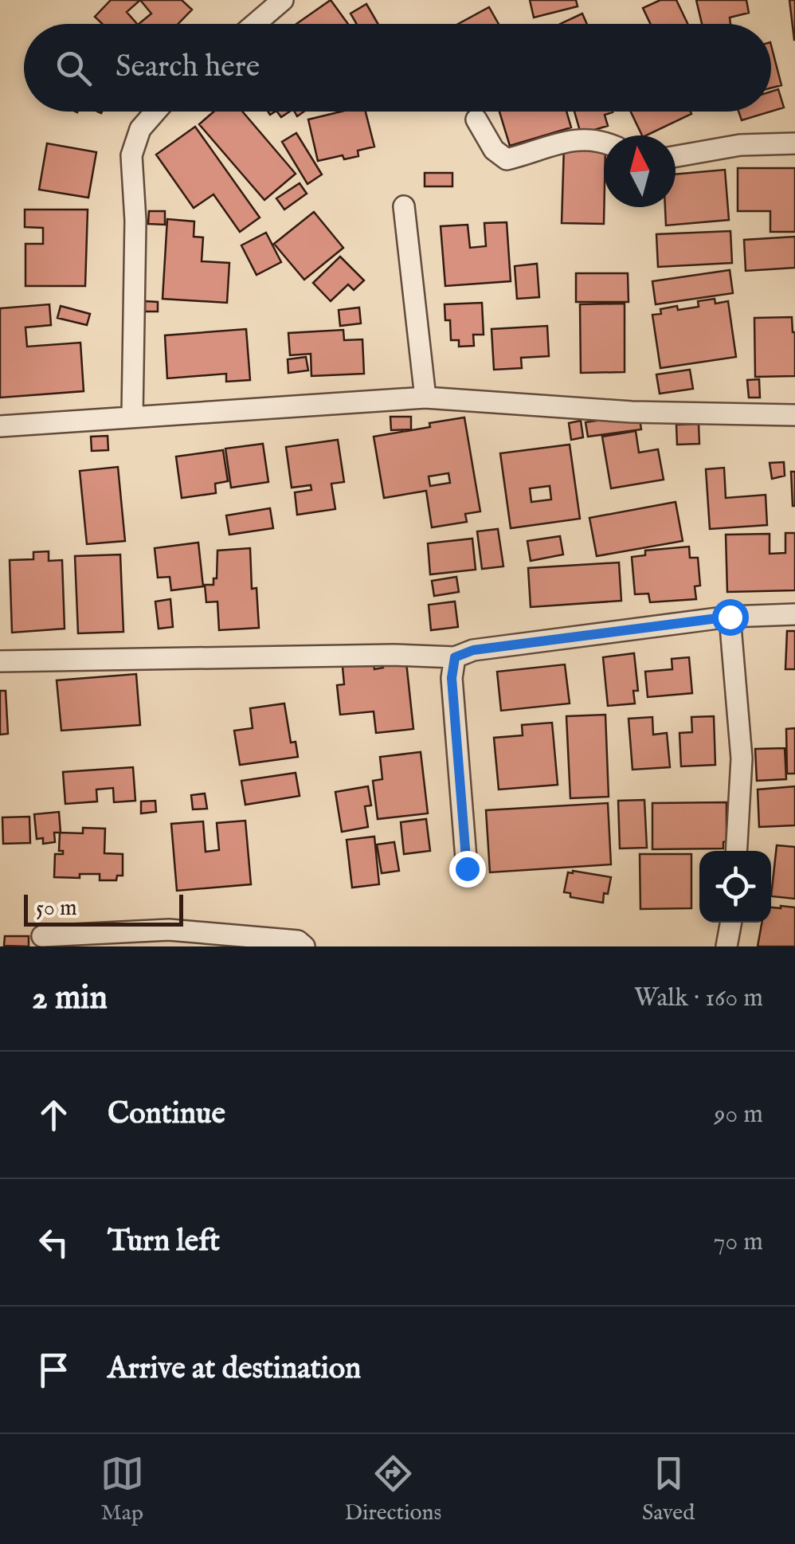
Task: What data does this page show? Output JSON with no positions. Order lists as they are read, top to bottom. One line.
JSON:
{"scale_bar":"50 m","north":"top","page":{"search":"Search here","scale":"50 m","heading":["2 min","Walk · 160 m"],"list":[["Continue","90 m"],["Turn left","70 m"],"Arrive at destination"],"nav":["Map","Directions","Saved"]}}
